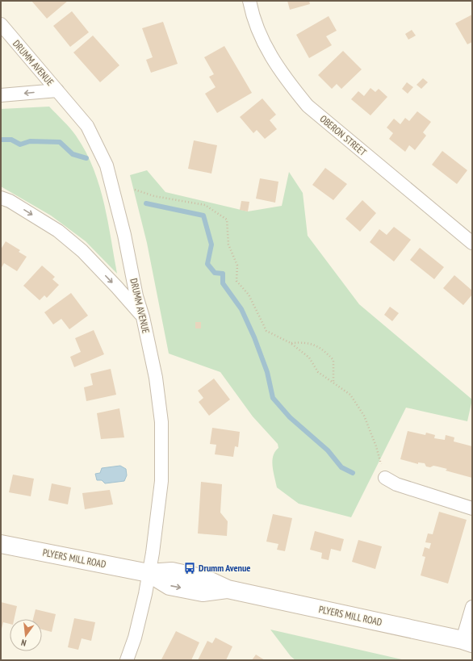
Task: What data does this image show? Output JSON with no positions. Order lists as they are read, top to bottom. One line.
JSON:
{"streets":{"street":["DRUMM AVENUE","OBERON STREET","PLYERS MILL ROAD"]},"crossings":[["DRUMM AVENUE","PLYERS MILL ROAD"]],"places":{"bus stop":["Drumm Avenue"]},"north":"bottom"}
